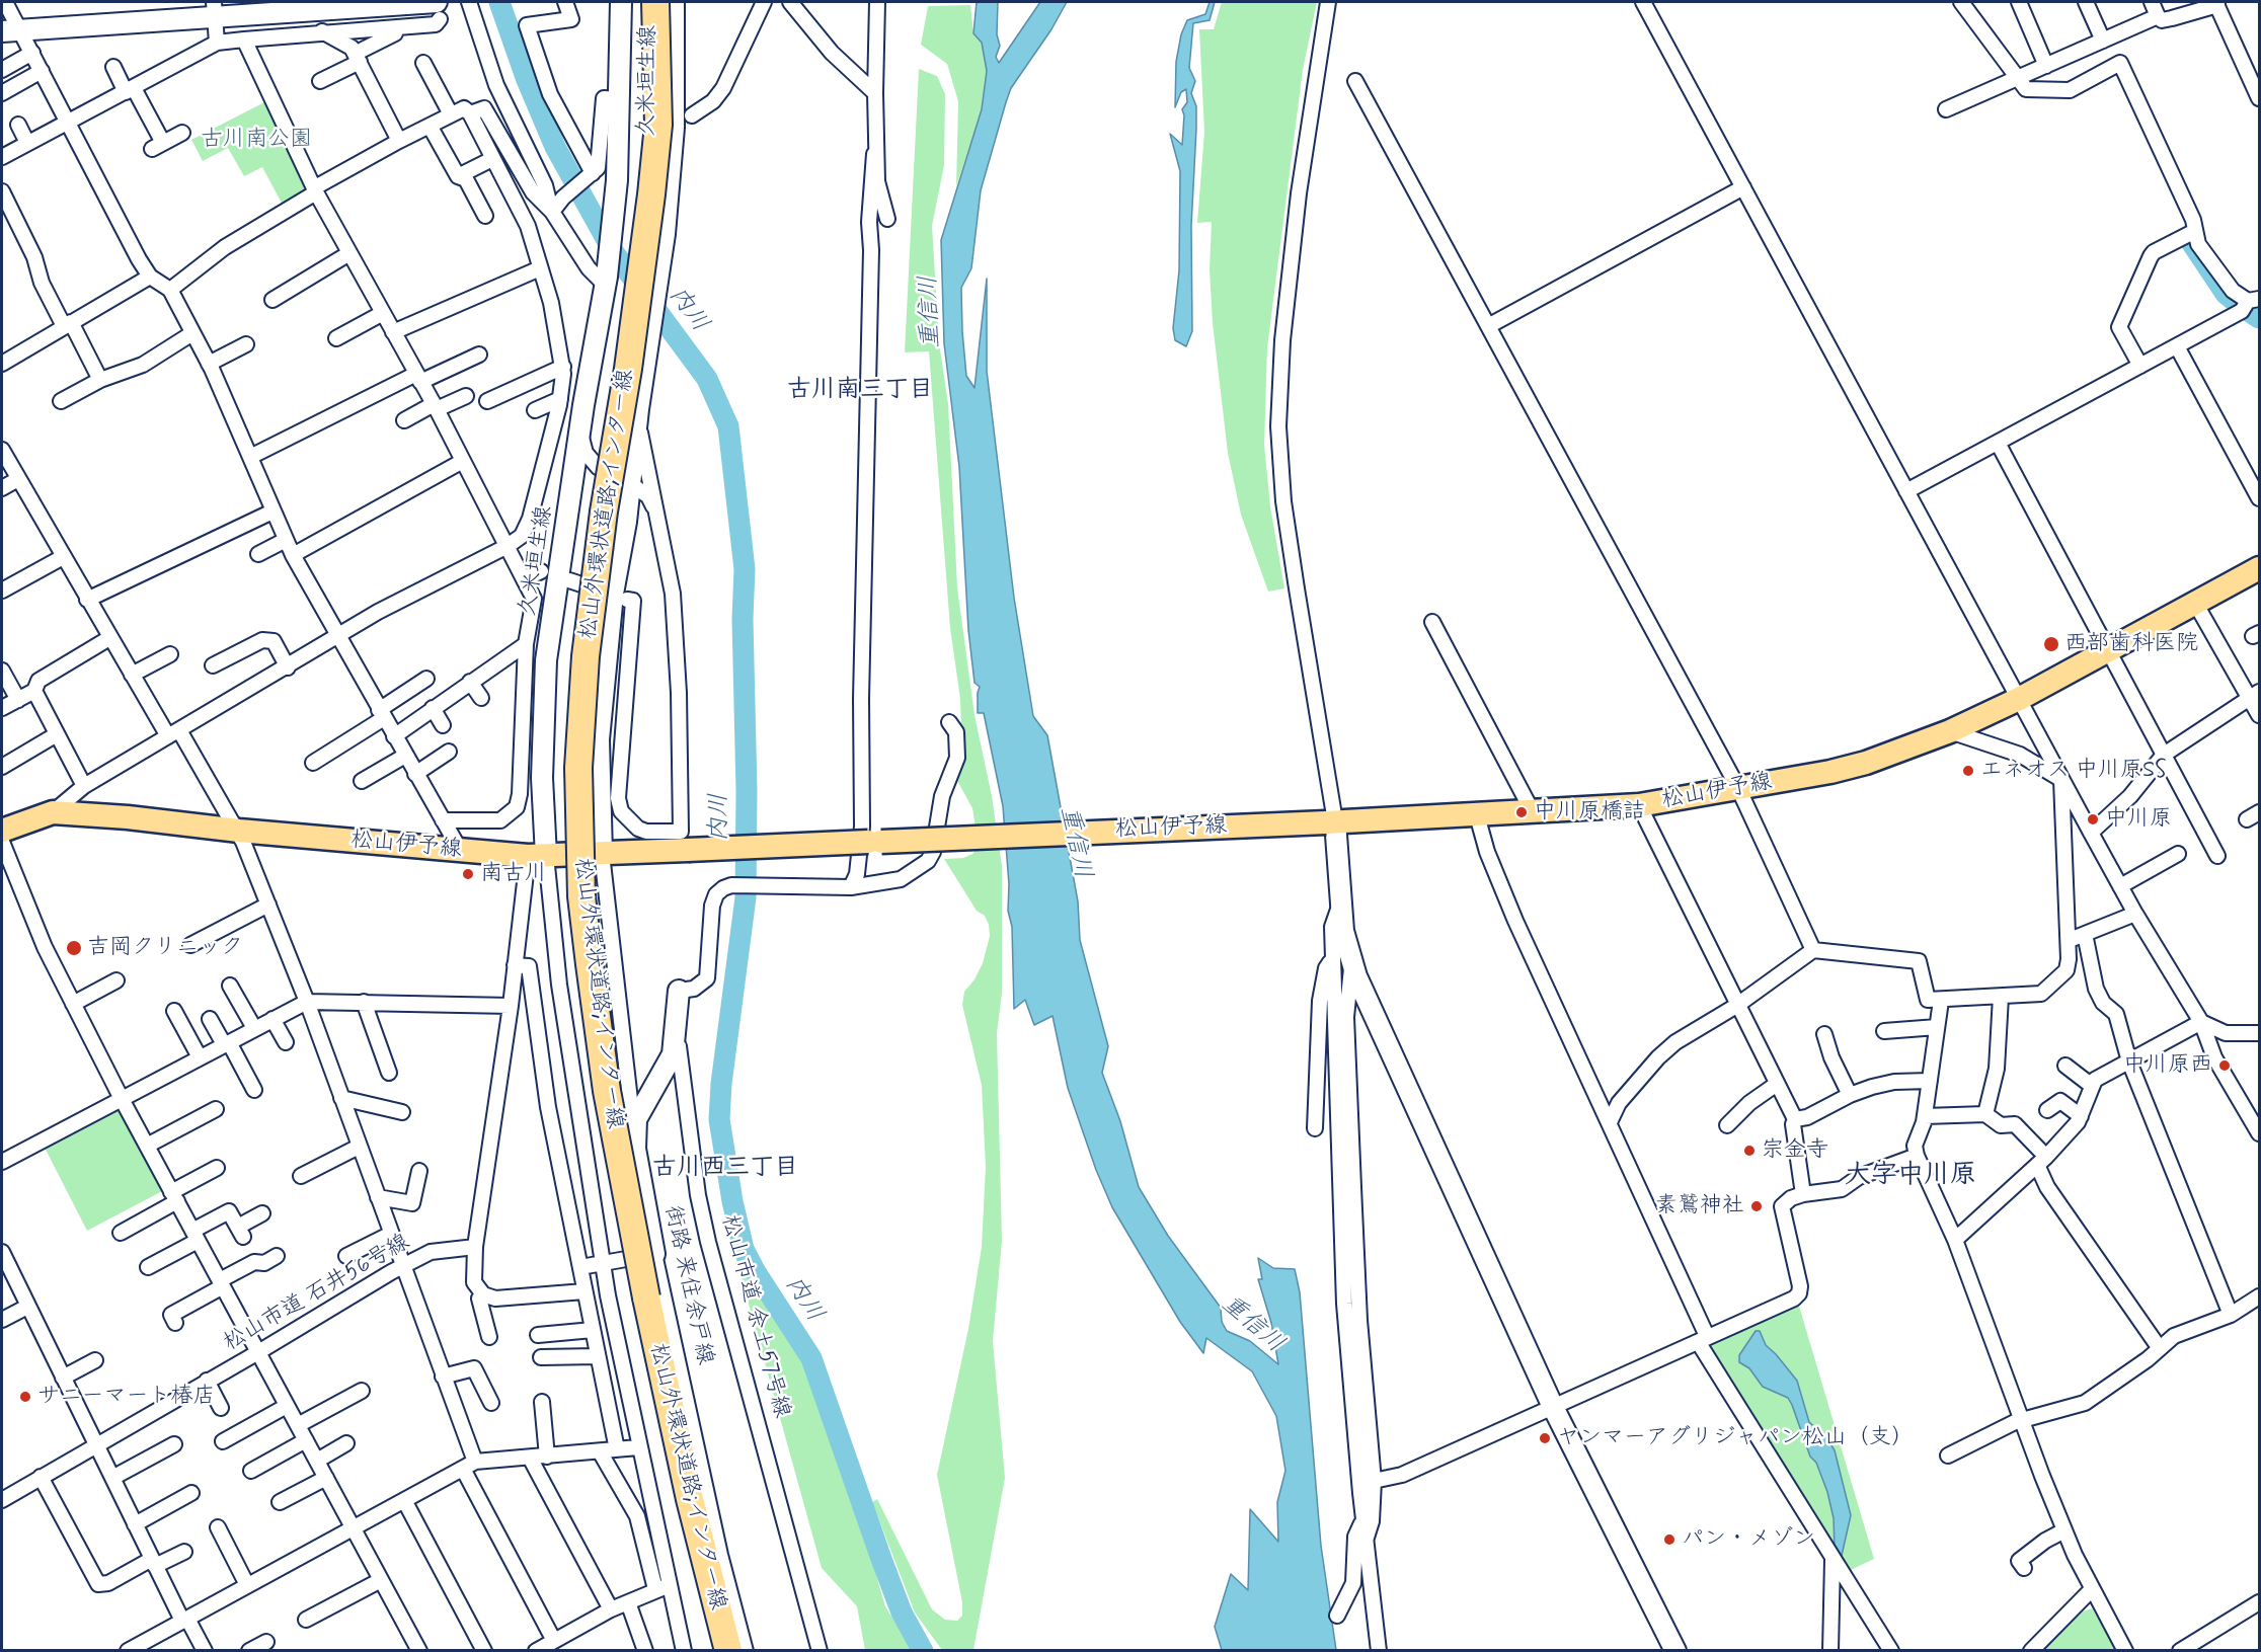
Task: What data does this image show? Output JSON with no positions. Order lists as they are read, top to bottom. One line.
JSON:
{"streets":{"highway":["松山外環状道路;インター線"],"main road":["久米垣生線","松山伊予線","街路 来住余戸線","松山市道 余土57号線"],"street":["松山市道 石井56号線"]},"crossings":[["久米垣生線","松山伊予線"],["松山伊予線","街路 来住余戸線"]],"districts":["古川南三丁目","古川西三丁目","大字中川原"],"water":["内川","重信川"],"parks":["古川南公園"],"places":["西部歯科医院","エネオス 中川原SS","中川原橋詰","中川原","南古川","吉岡クリニック","中川原西","宗金寺","素鷲神社","サニーマート椿店","ヤンマーアグリジャパン松山（支）","パン・メゾン"]}
